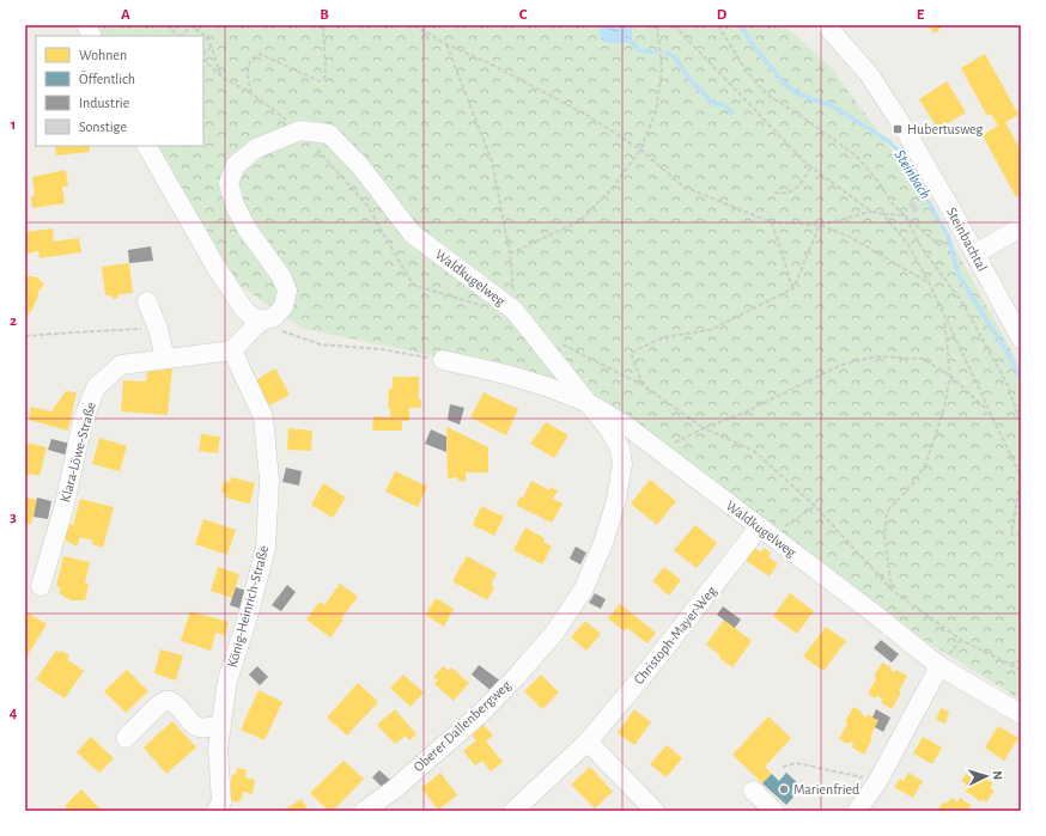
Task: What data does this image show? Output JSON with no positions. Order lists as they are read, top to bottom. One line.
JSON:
{"streets":{"street":["Steinbachtal","Waldkugelweg","Klara-Löwe-Straße","König-Heinrich-Straße","Christoph-Mayer-Weg","Oberer Dallenbergweg"]},"crossings":[["Waldkugelweg","Christoph-Mayer-Weg"],["Waldkugelweg","Oberer Dallenbergweg"],["Klara-Löwe-Straße","König-Heinrich-Straße"]],"water":["Steinbach"],"places":{"transit":["Hubertusweg"],"other":["Marienfried"]},"legend":["Wohnen","Öffentlich","Industrie","Sonstige"],"north":"right","grid":{"columns":["A","B","C","D","E"],"rows":["1","2","3","4"]}}
